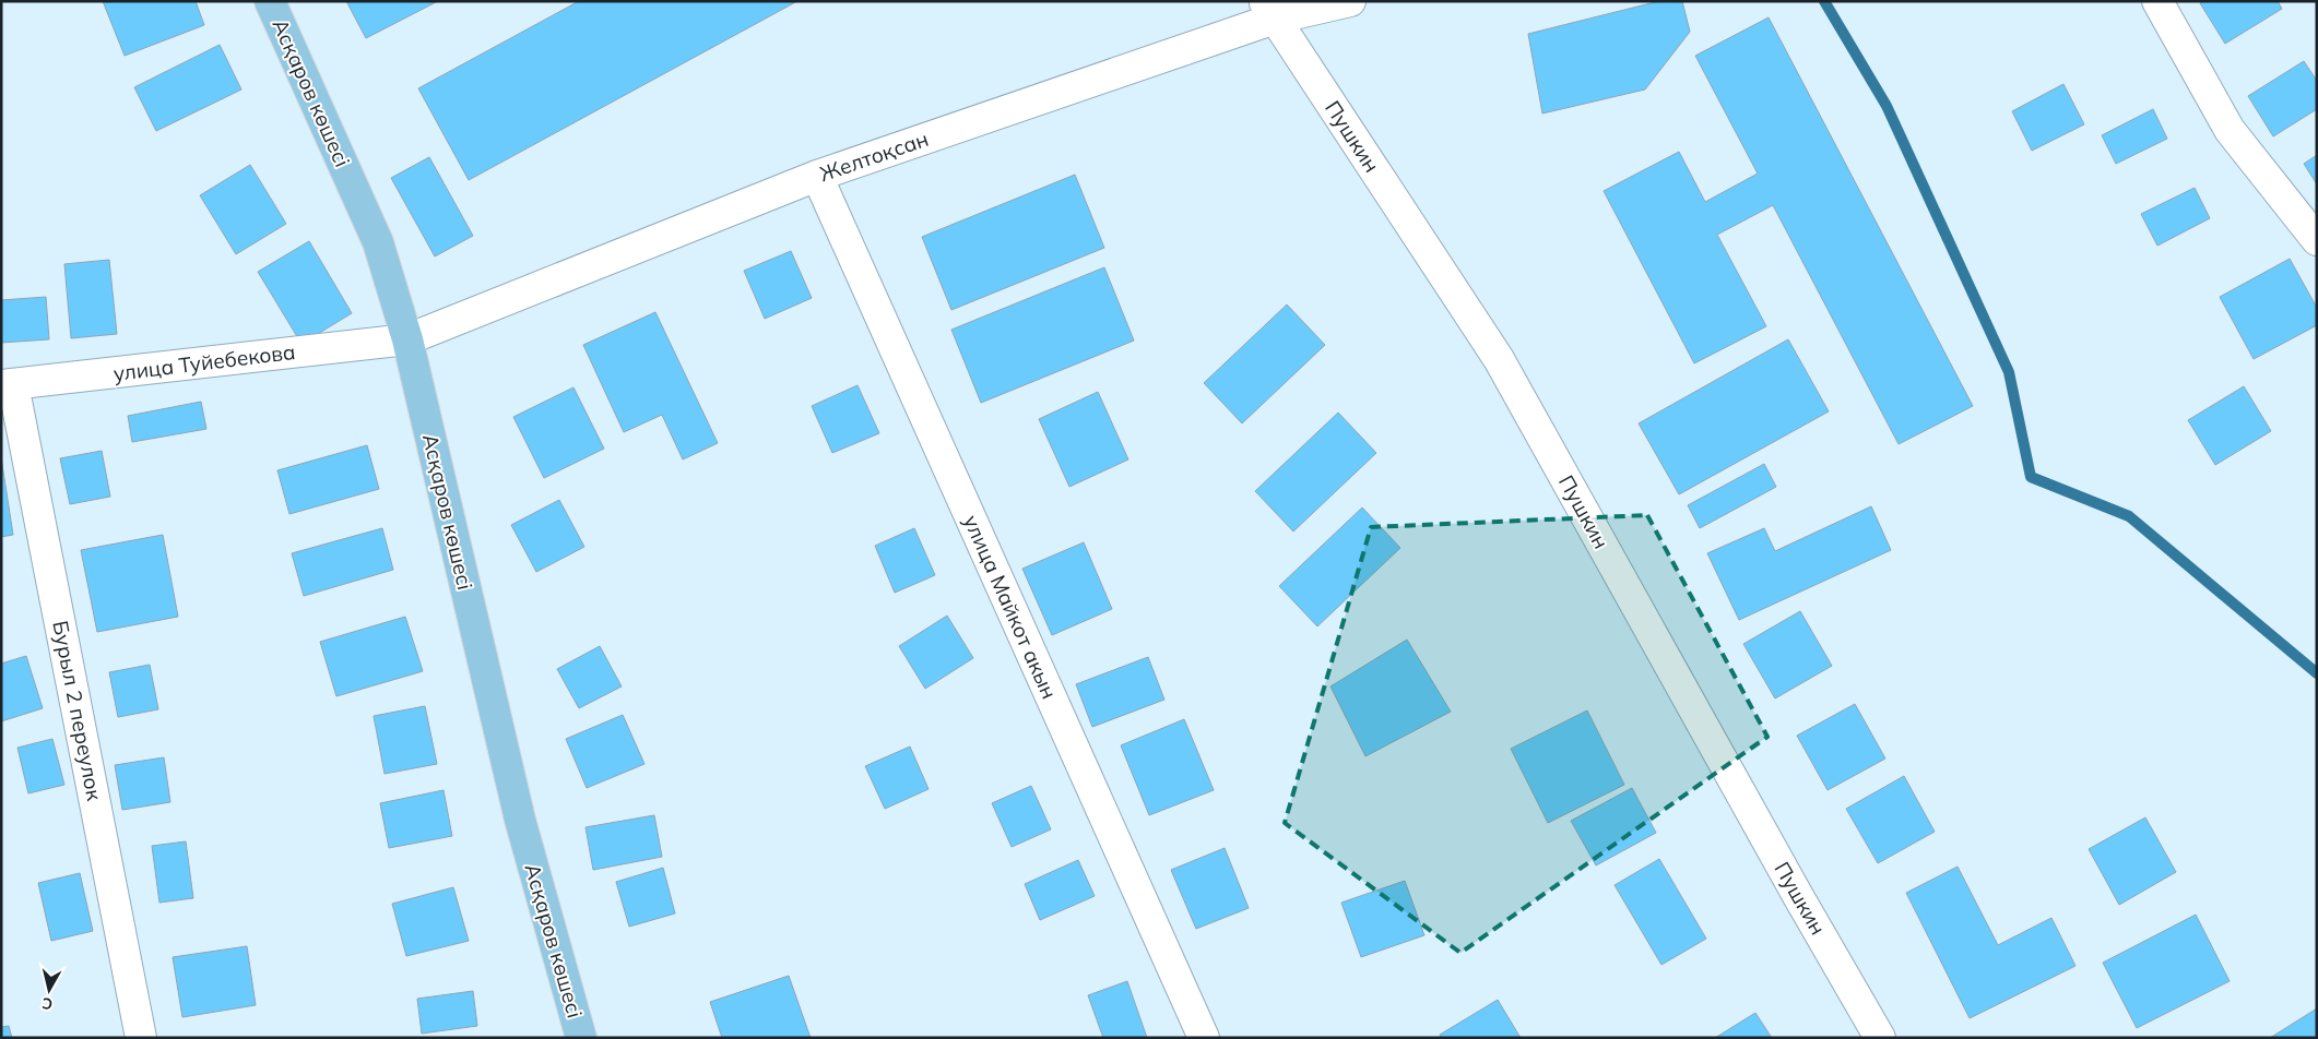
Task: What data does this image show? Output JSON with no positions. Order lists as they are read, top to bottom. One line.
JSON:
{"streets":{"main road":["Асқаров көшесі"],"street":["Пушкин","Желтоқсан","улица Туйебекова","улица Майкот акын","Бурыл 2 переулок"]},"crossings":[["Асқаров көшесі","Желтоқсан"],["Асқаров көшесі","улица Туйебекова"],["Пушкин","Желтоқсан"],["Желтоқсан","улица Туйебекова"],["Желтоқсан","улица Майкот акын"],["улица Туйебекова","Бурыл 2 переулок"]],"north":"bottom"}
